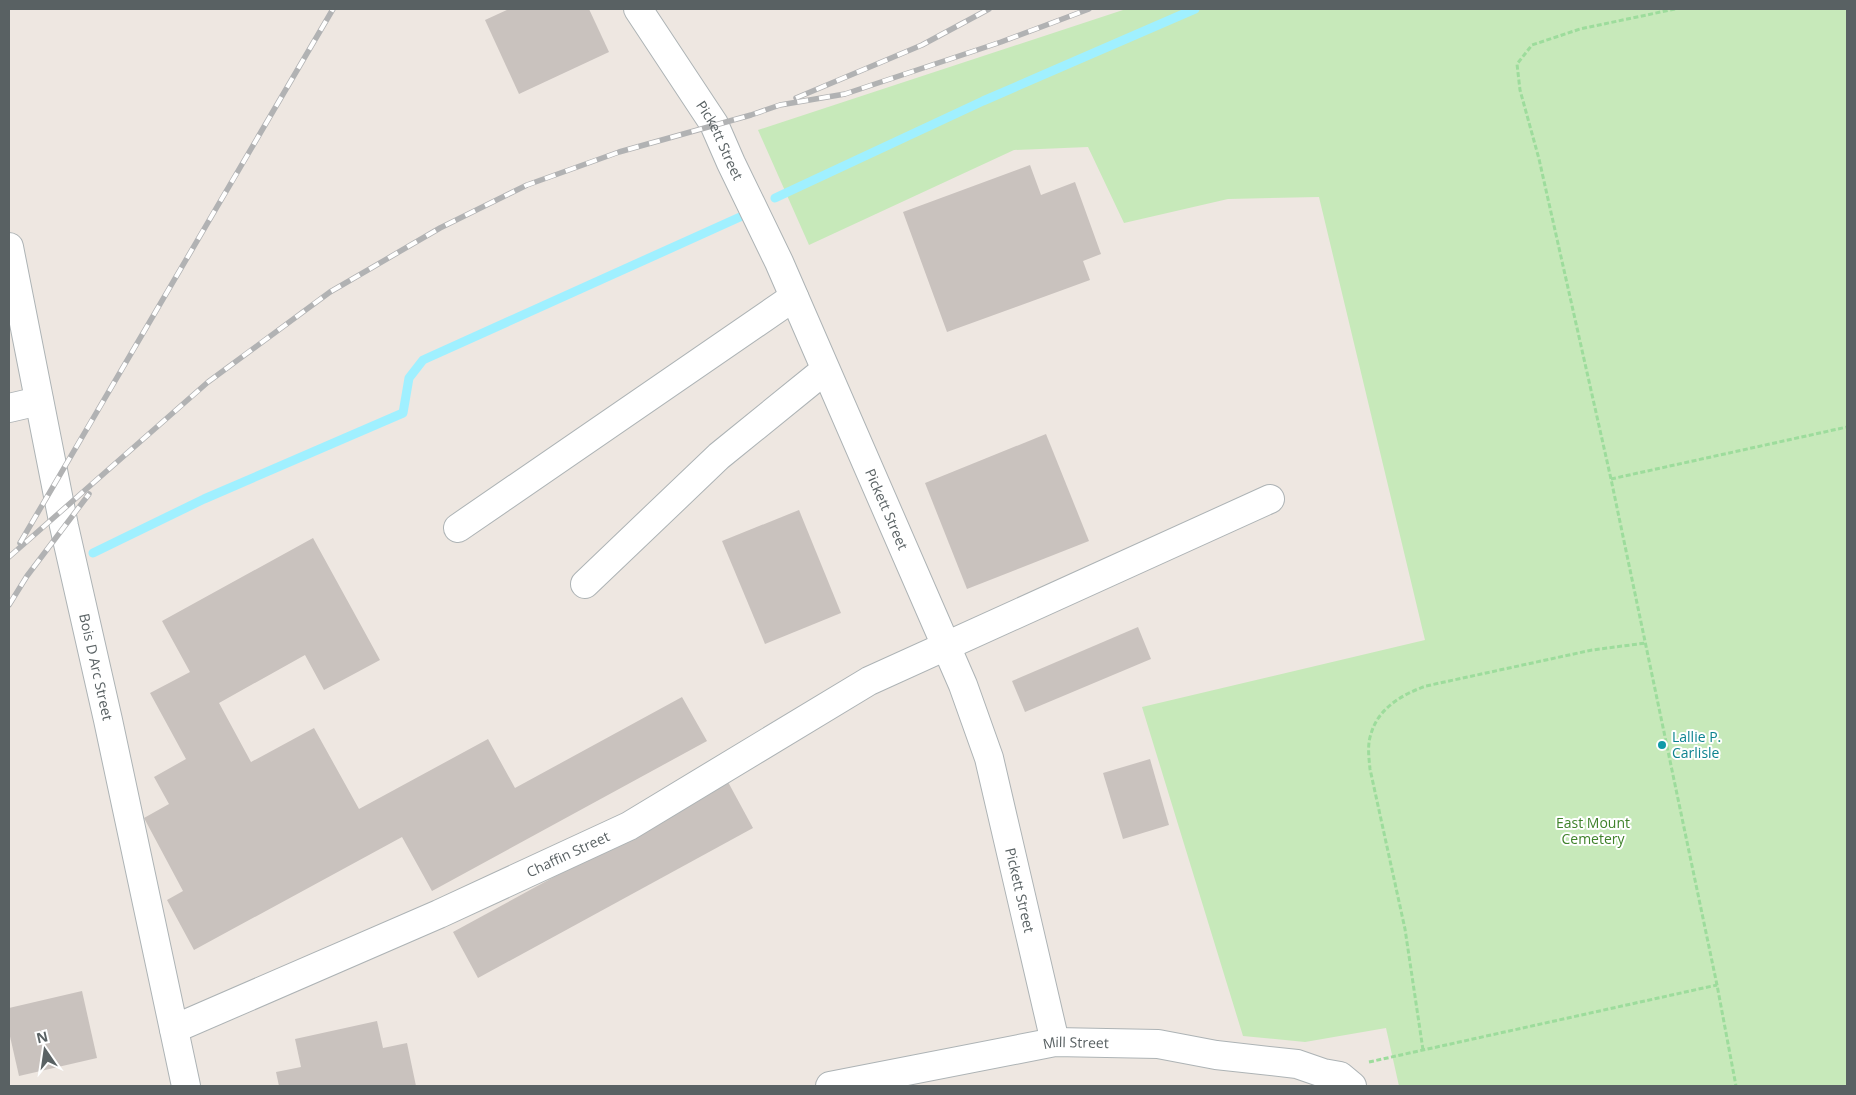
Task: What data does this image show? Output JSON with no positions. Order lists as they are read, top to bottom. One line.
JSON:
{"streets":{"street":["Pickett Street","Bois D Arc Street","Chaffin Street","Mill Street"]},"crossings":[["Pickett Street","Chaffin Street"],["Pickett Street","Mill Street"],["Bois D Arc Street","Chaffin Street"]],"parks":["East Mount Cemetery"],"places":["Lallie P. Carlisle"],"north":"top"}
